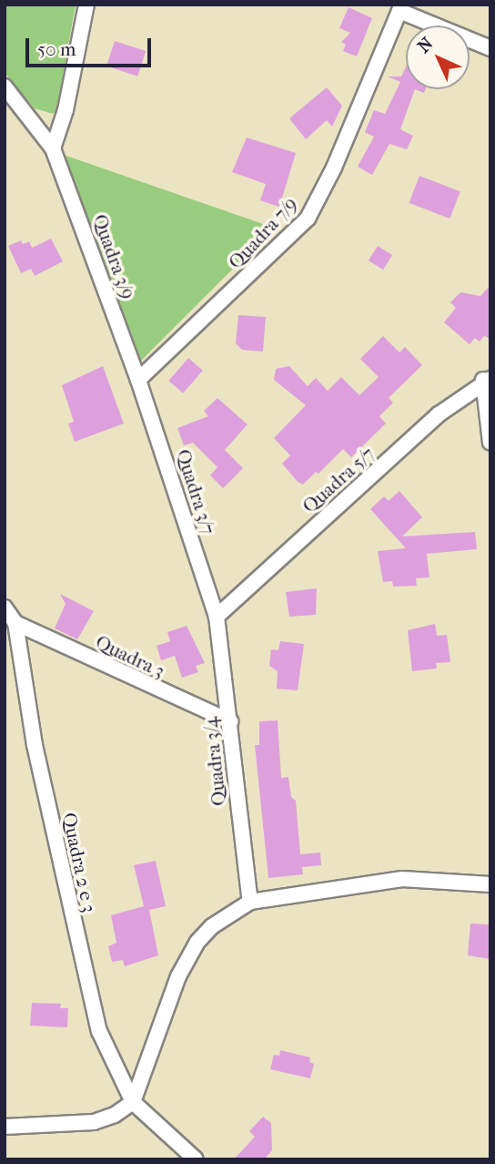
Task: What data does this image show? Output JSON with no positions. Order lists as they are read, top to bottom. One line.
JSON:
{"streets":{"street":["Quadra 7/9","Quadra 3/9","Quadra 5/7","Quadra 3/7","Quadra 3","Quadra 3/4","Quadra 2 e 3"]},"crossings":[["Quadra 7/9","Quadra 3/9"],["Quadra 7/9","Quadra 3/7"],["Quadra 3/9","Quadra 3/7"],["Quadra 5/7","Quadra 3/7"],["Quadra 5/7","Quadra 3/4"],["Quadra 3/7","Quadra 3/4"],["Quadra 3","Quadra 3/4"],["Quadra 3","Quadra 2 e 3"]],"scale_bar":"50 m","north":"top left"}
